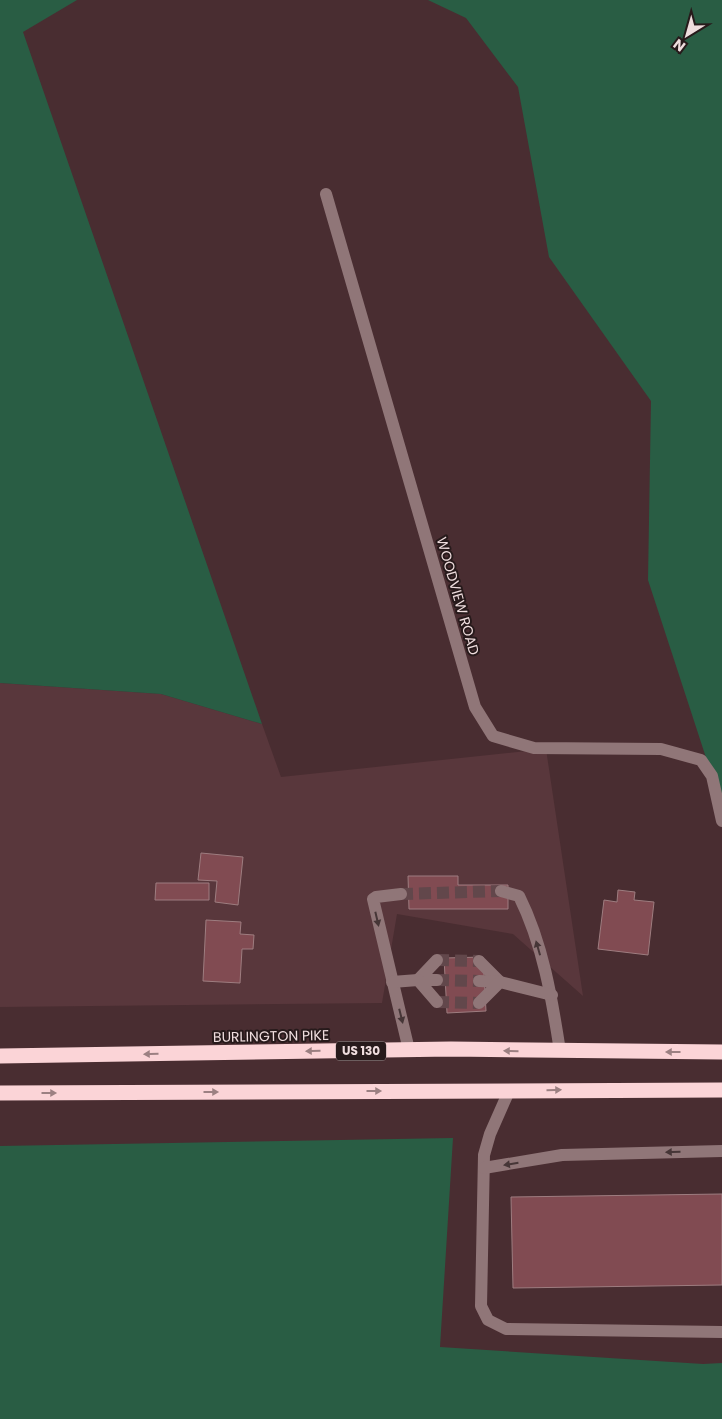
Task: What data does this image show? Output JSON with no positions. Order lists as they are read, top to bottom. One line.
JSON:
{"streets":{"highway":["BURLINGTON PIKE","US 130"],"lane":["WOODVIEW ROAD"]},"north":"bottom left"}
